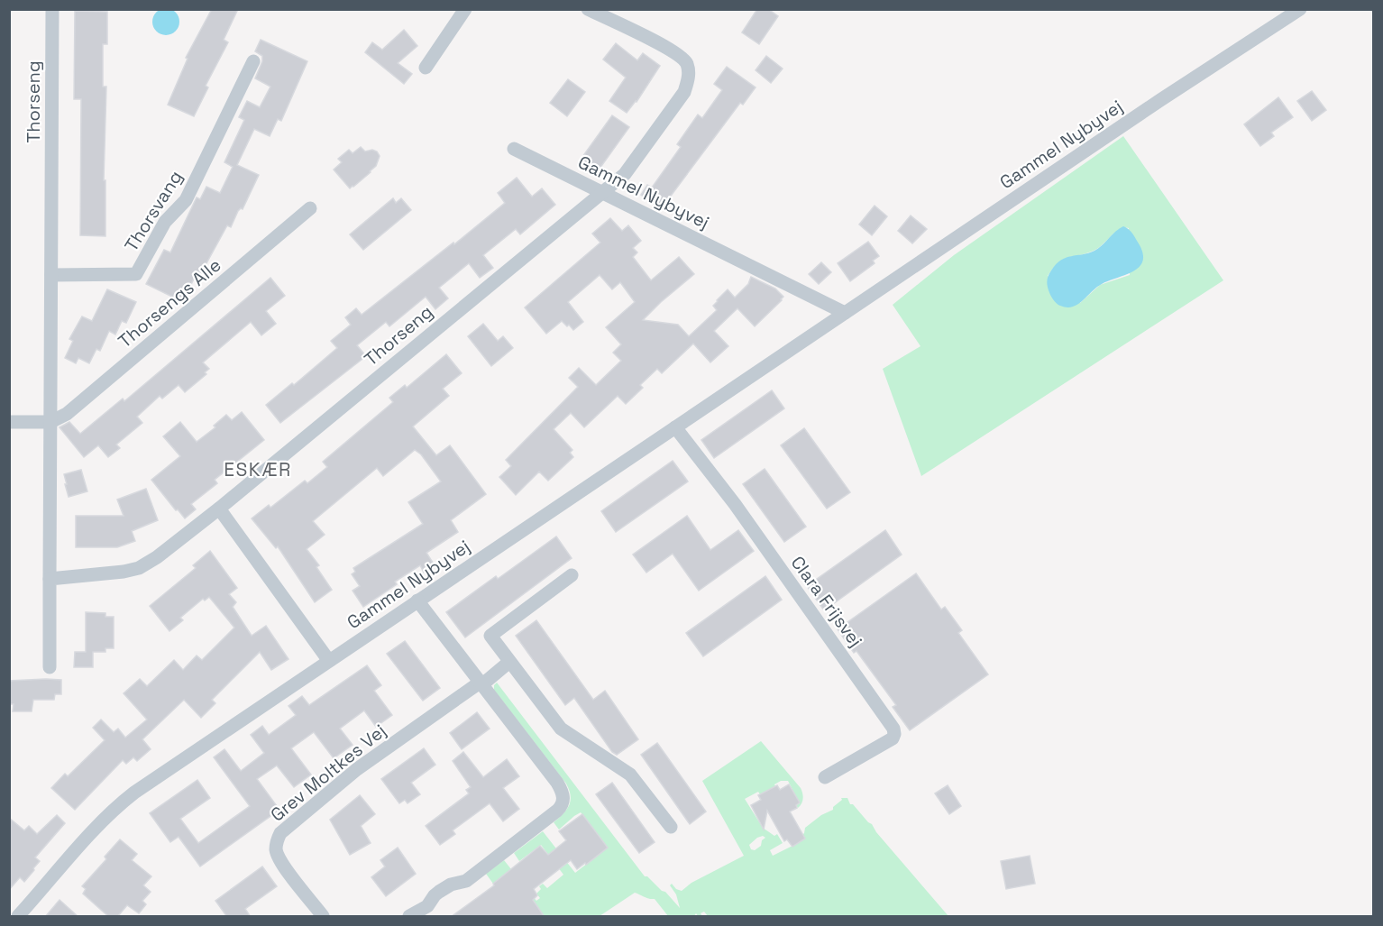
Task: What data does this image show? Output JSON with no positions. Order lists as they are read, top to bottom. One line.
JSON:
{"streets":{"street":["Thorseng","Gammel Nybyvej","Thorsvang","Thorsengs Alle","Clara Frijsvej","Grev Moltkes Vej"]},"crossings":[["Thorseng","Gammel Nybyvej"],["Thorseng","Thorsvang"],["Thorseng","Thorsengs Alle"],["Gammel Nybyvej","Clara Frijsvej"]],"districts":["ESKÆR"]}
